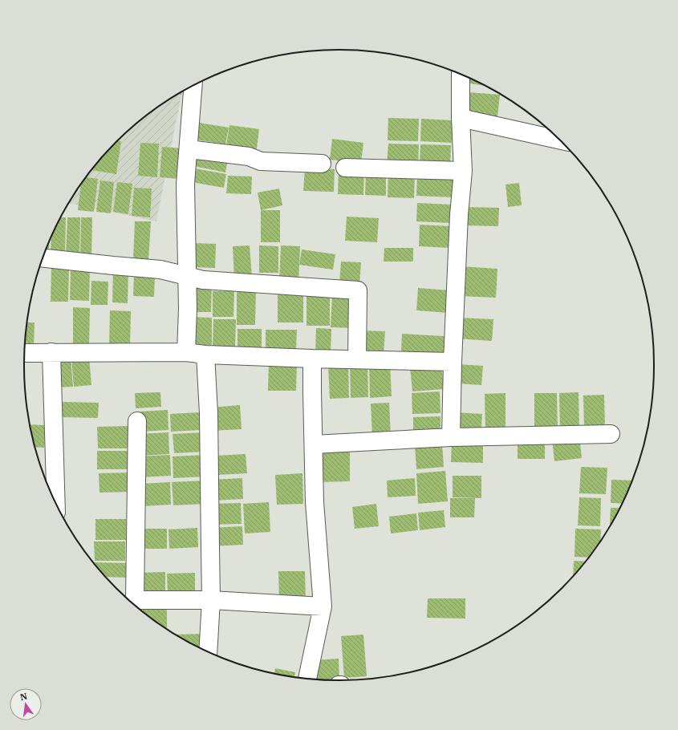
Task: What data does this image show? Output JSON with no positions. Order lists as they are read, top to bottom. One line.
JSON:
{"north":"top"}
